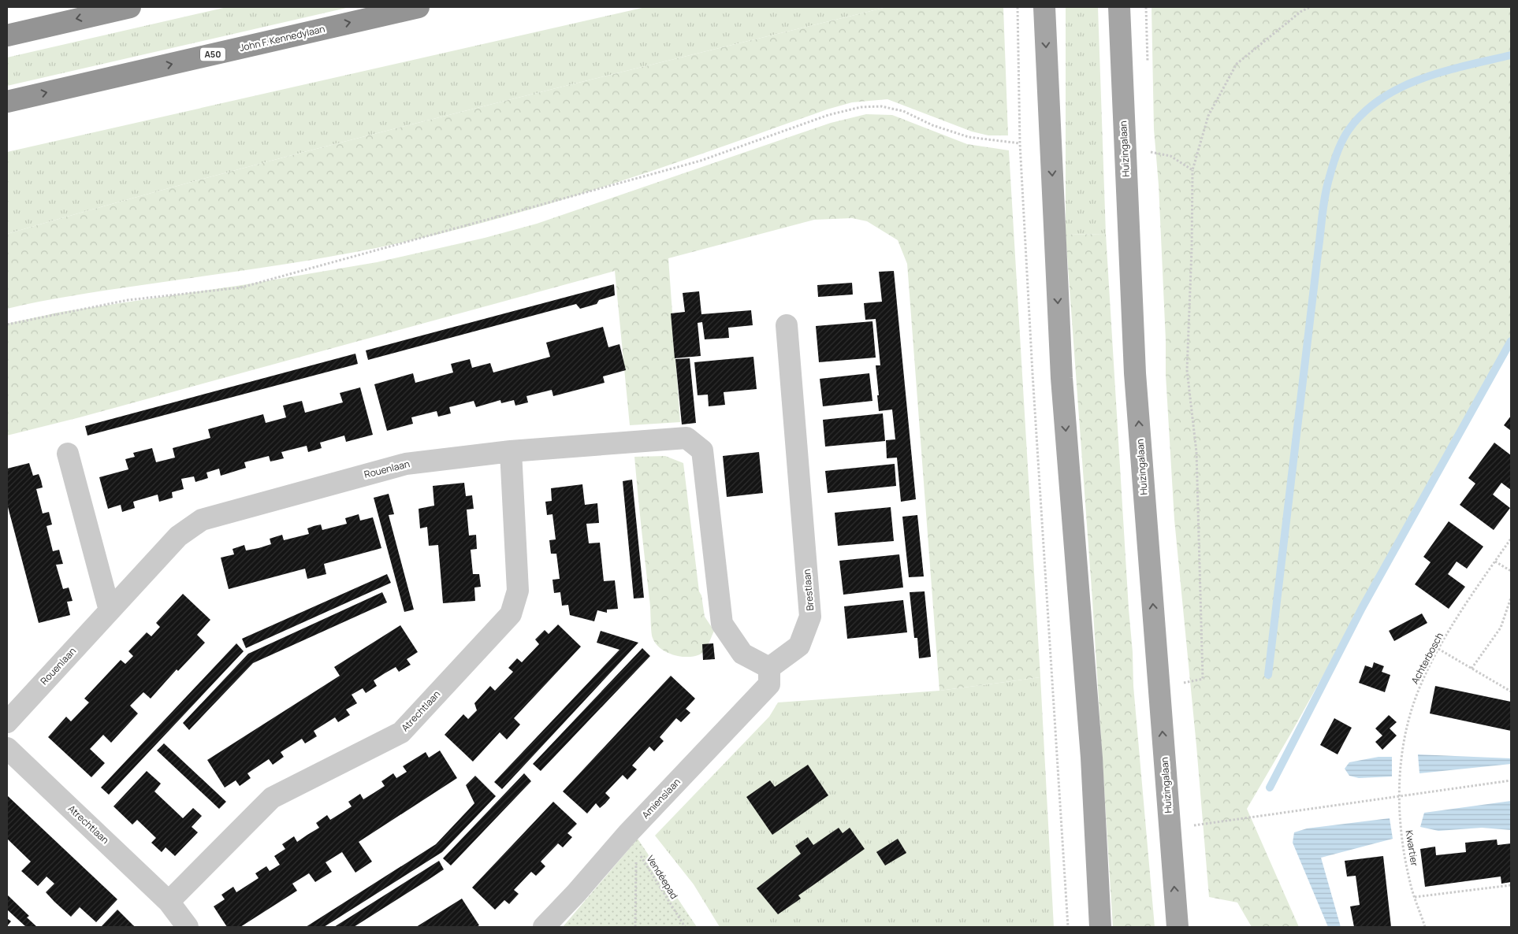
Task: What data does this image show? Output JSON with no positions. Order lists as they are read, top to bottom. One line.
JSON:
{"streets":{"highway":["John F. Kennedylaan","A50"],"main road":["Huizingalaan"],"street":["Rouenlaan","Brestlaan","Atrechtlaan","Amienslaan"],"path":["Achterbosch","Kwartier","Vendéepad"]},"crossings":[["Rouenlaan","Brestlaan"],["Rouenlaan","Atrechtlaan"],["Rouenlaan","Amienslaan"],["Brestlaan","Amienslaan"],["Achterbosch","Kwartier"],["Amienslaan","Vendéepad"]],"one_way":["John F. Kennedylaan"]}
